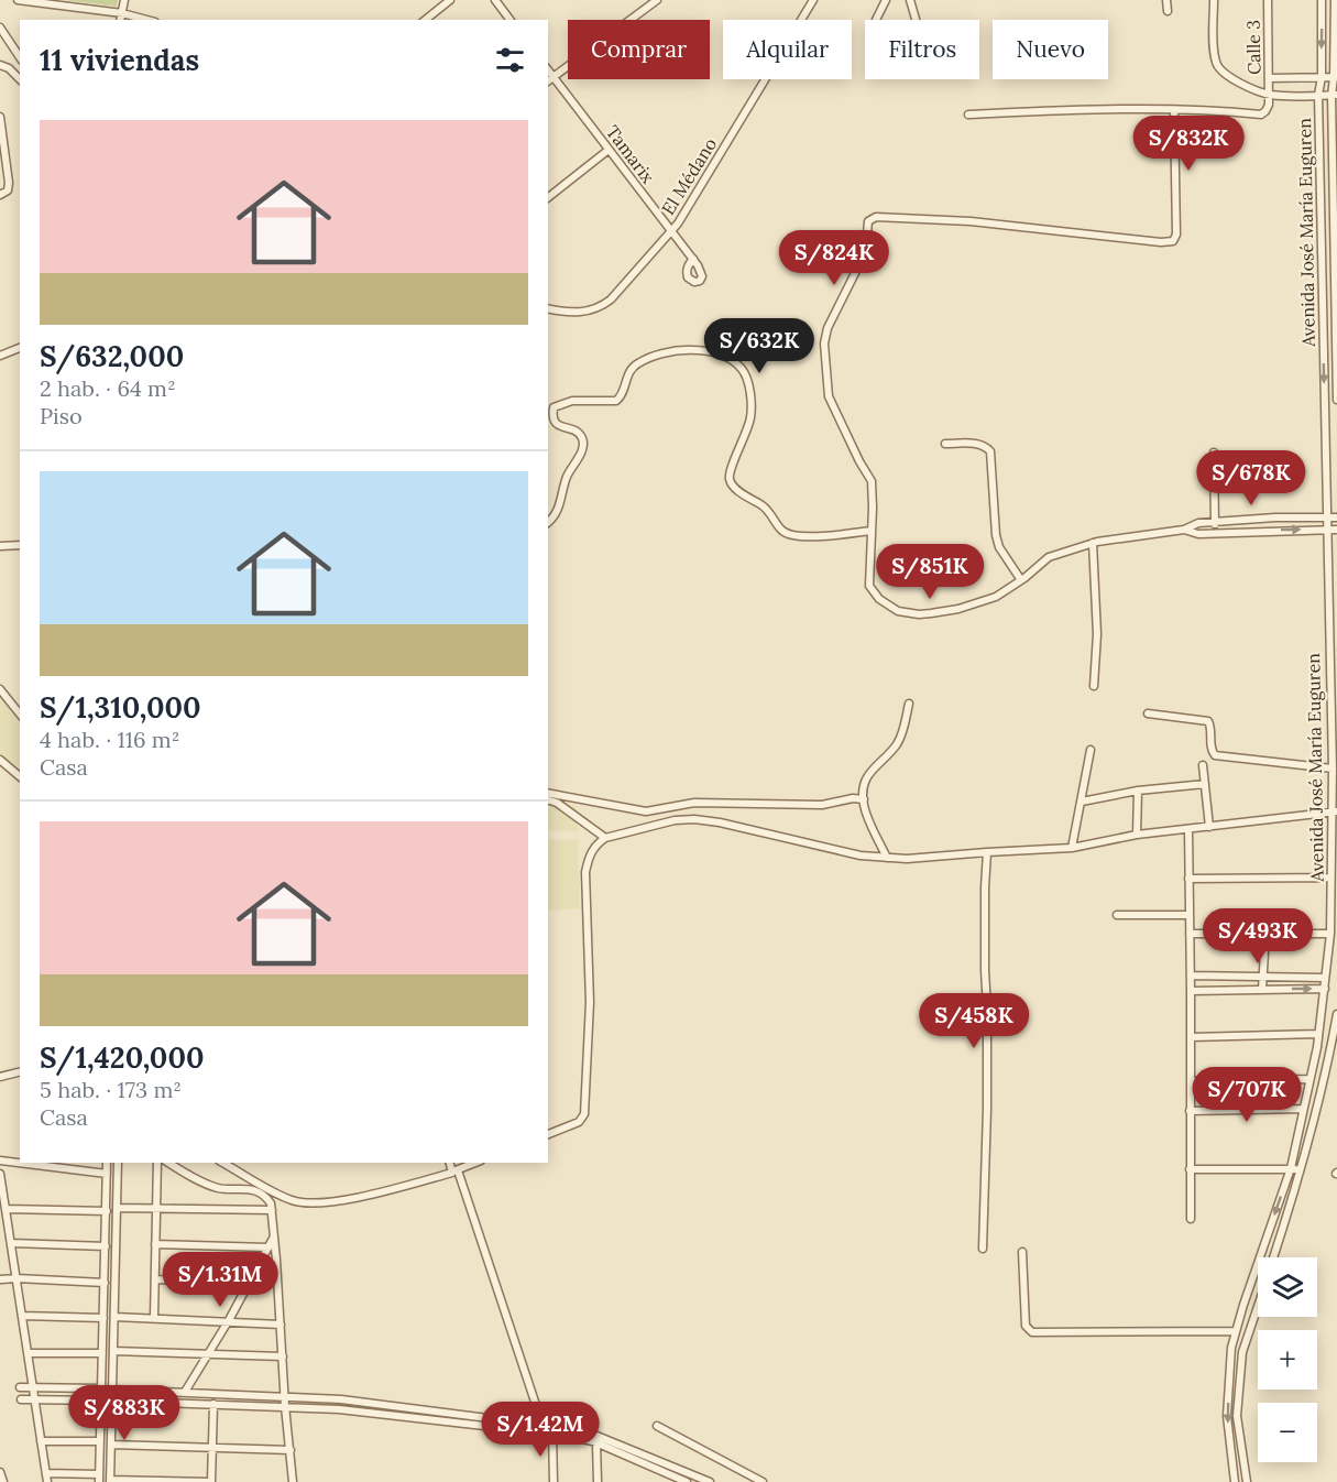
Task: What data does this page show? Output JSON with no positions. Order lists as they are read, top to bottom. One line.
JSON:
{"streets":{"street":["Calle 3","Tamarix","El Médano","Avenida José María Euguren"]},"crossings":[["Tamarix","El Médano"]],"page":{"chip":["Comprar","Alquilar","Filtros","Nuevo"],"heading":"11 viviendas","list":[{"name":"S/632,000","note":"2 hab. · 64 m² · Piso"},{"name":"S/1,310,000","note":"4 hab. · 116 m² · Casa"},{"name":"S/1,420,000","note":"5 hab. · 173 m² · Casa"}],"price":["S/832K","S/824K","S/632K","S/678K","S/851K","S/493K","S/458K","S/707K","S/1.31M","S/883K","S/1.42M"],"map_buttons":["+","−"]}}
